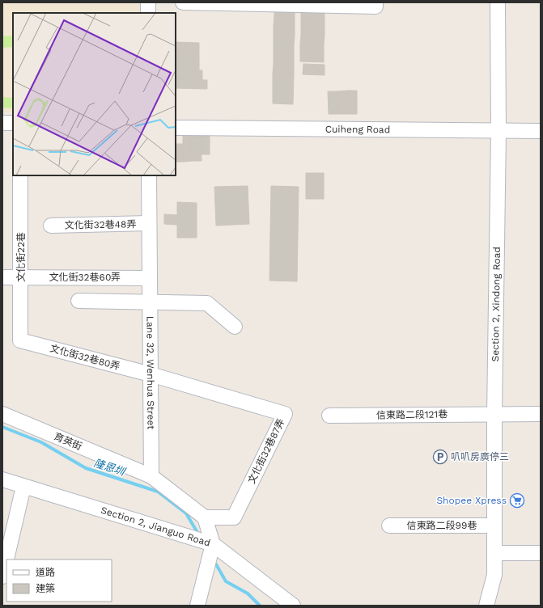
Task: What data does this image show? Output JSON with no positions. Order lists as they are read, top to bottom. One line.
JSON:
{"streets":{"street":["Cuiheng Road","文化街32巷48弄","文化街22巷","文化街32巷60弄","Section 2, Xindong Road","文化街32巷80弄","Lane 32, Wenhua Street","信東路二段121巷","育英街","文化街32巷87弄","信東路二段99巷","Section 2, Jianguo Road"]},"crossings":[["Cuiheng Road","Section 2, Xindong Road"],["文化街32巷48弄","Lane 32, Wenhua Street"],["文化街22巷","文化街32巷60弄"],["文化街22巷","文化街32巷80弄"],["文化街32巷60弄","Lane 32, Wenhua Street"],["Section 2, Xindong Road","信東路二段121巷"],["Section 2, Xindong Road","信東路二段99巷"],["文化街32巷80弄","Lane 32, Wenhua Street"],["文化街32巷80弄","文化街32巷87弄"],["Lane 32, Wenhua Street","育英街"],["Lane 32, Wenhua Street","文化街32巷87弄"]],"water":["隆恩圳"],"places":{"parking":["叭叭房廣停三"],"supermarket":["Shopee Xpress"]},"legend":["道路","建築"]}
